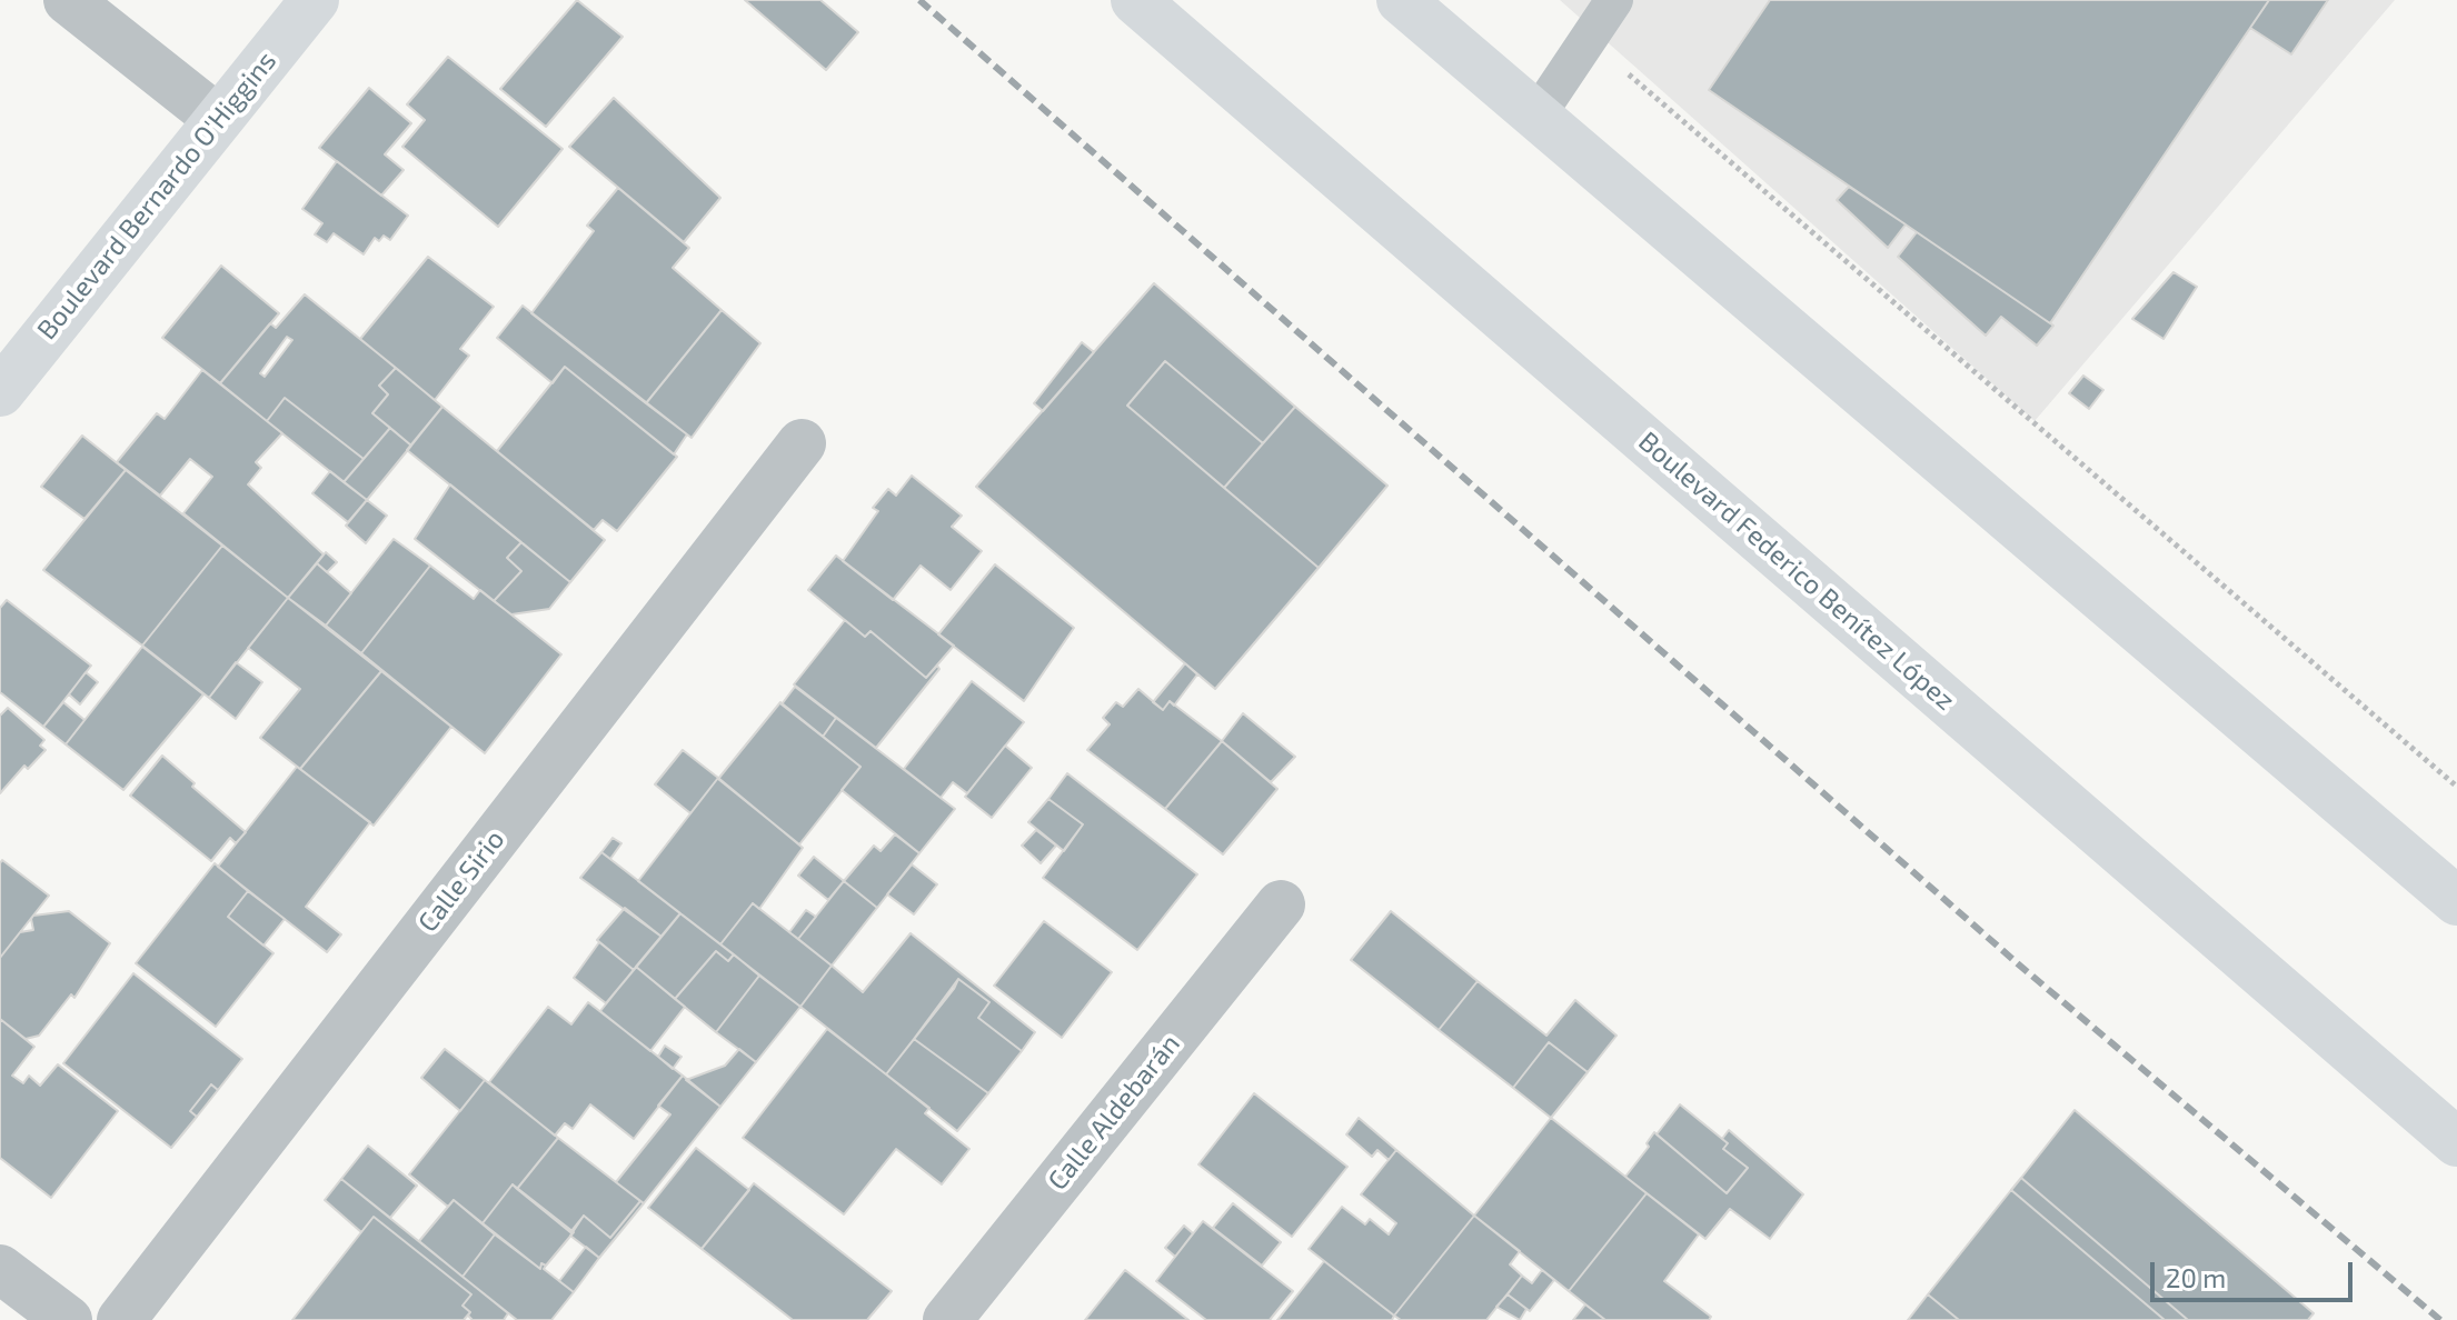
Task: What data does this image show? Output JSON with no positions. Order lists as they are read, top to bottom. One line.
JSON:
{"streets":{"main road":["Boulevard Bernardo O'Higgins","Boulevard Federico Benítez López"],"street":["Calle Sirio","Calle Aldebarán"]},"scale_bar":"20 m"}
